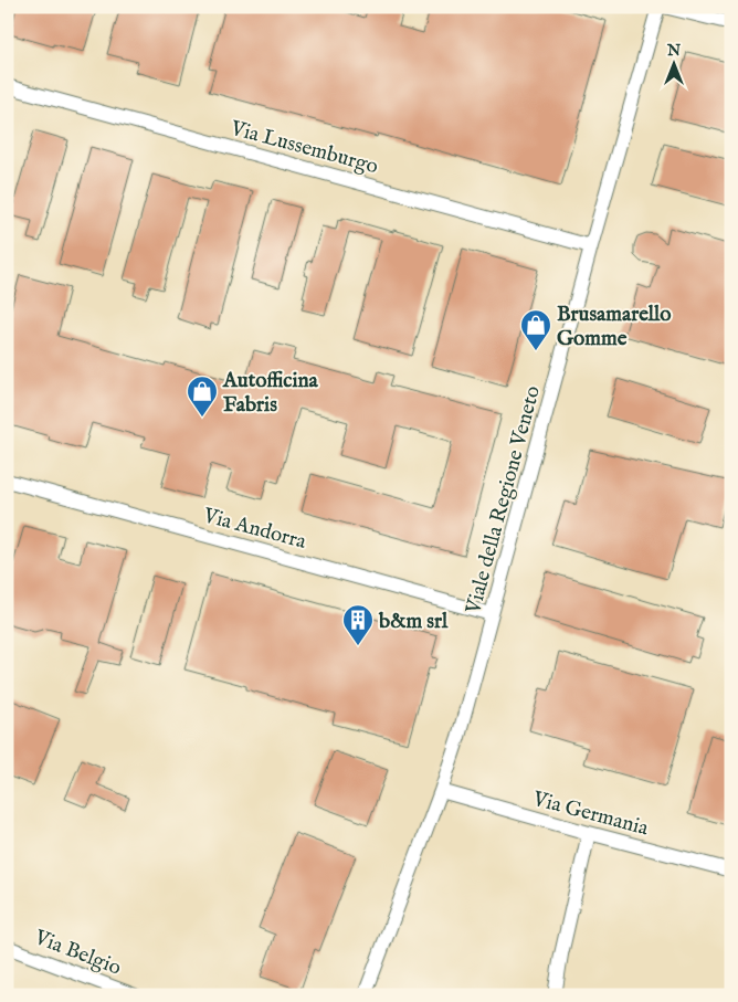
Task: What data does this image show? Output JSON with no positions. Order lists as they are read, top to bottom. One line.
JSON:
{"streets":{"street":["Via Lussemburgo","Viale della Regione Veneto","Via Andorra","Via Germania","Via Belgio"]},"crossings":[["Via Lussemburgo","Viale della Regione Veneto"],["Viale della Regione Veneto","Via Andorra"],["Viale della Regione Veneto","Via Germania"]],"places":{"shop":["Brusamarello Gomme","Autofficina Fabris"],"building":["b&m srl"]},"north":"top"}
